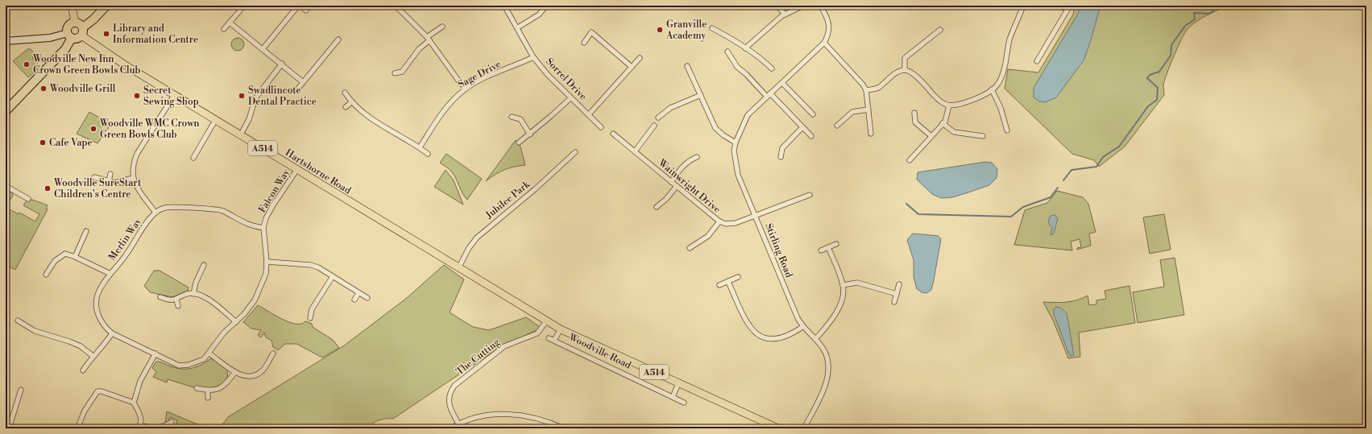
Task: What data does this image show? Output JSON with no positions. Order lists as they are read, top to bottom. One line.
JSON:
{"streets":{"main road":["A514","Hartshorne Road","Woodville Road"],"street":["Sage Drive","Sorrel Drive","Wainwright Drive","Falcon Way","Jubilee Park","Merlin Way","Stirling Road","The Cutting"]},"crossings":[["Sage Drive","Sorrel Drive"],["Hartshorne Road","Falcon Way"],["Hartshorne Road","Jubilee Park"],["Hartshorne Road","Woodville Road"],["Hartshorne Road","The Cutting"],["Wainwright Drive","Stirling Road"],["Falcon Way","Merlin Way"],["Woodville Road","The Cutting"]],"places":["Granville Academy","Library and Information Centre","Woodville New Inn Crown Green Bowls Club","Woodville Grill","Secret Sewing Shop","Swadlincote Dental Practice","Woodville WMC Crown Green Bowls Club","Cafe Vape","Woodville SureStart Children's Centre"]}
